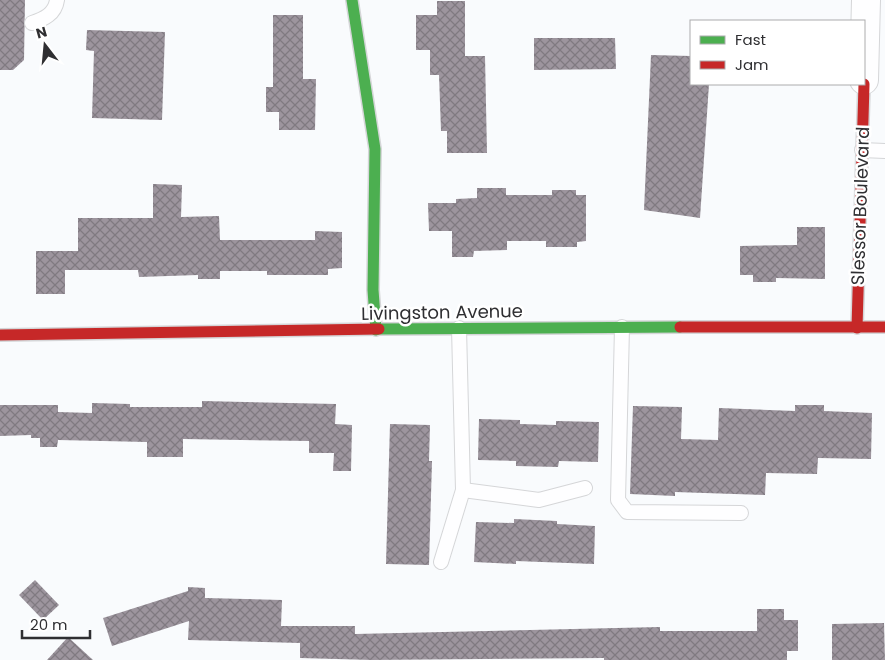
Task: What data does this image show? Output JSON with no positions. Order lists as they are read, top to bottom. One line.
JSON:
{"streets":{"main road":["Slessor Boulevard","Livingston Avenue"]},"crossings":[["Slessor Boulevard","Livingston Avenue"]],"legend":["Fast","Jam"],"scale_bar":"20 m","north":"top"}
